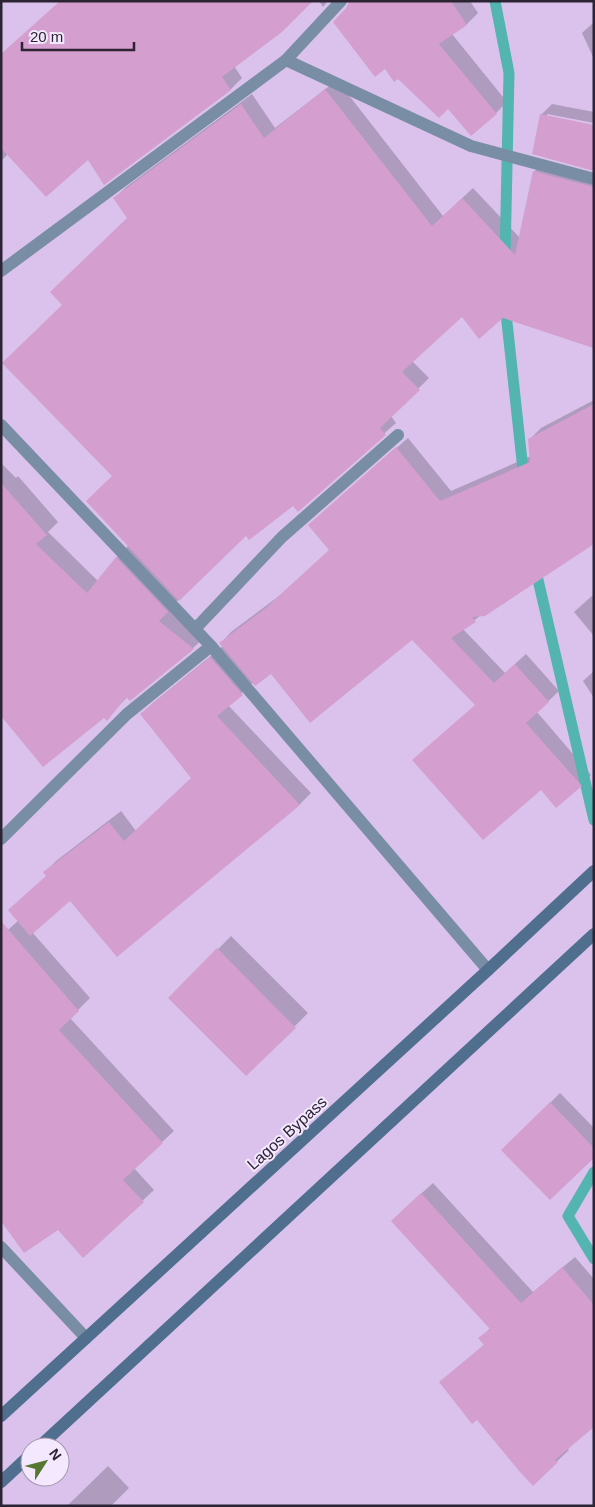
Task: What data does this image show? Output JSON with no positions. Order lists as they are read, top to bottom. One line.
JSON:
{"streets":{"main road":["Lagos Bypass"]},"scale_bar":"20 m","north":"top right"}
